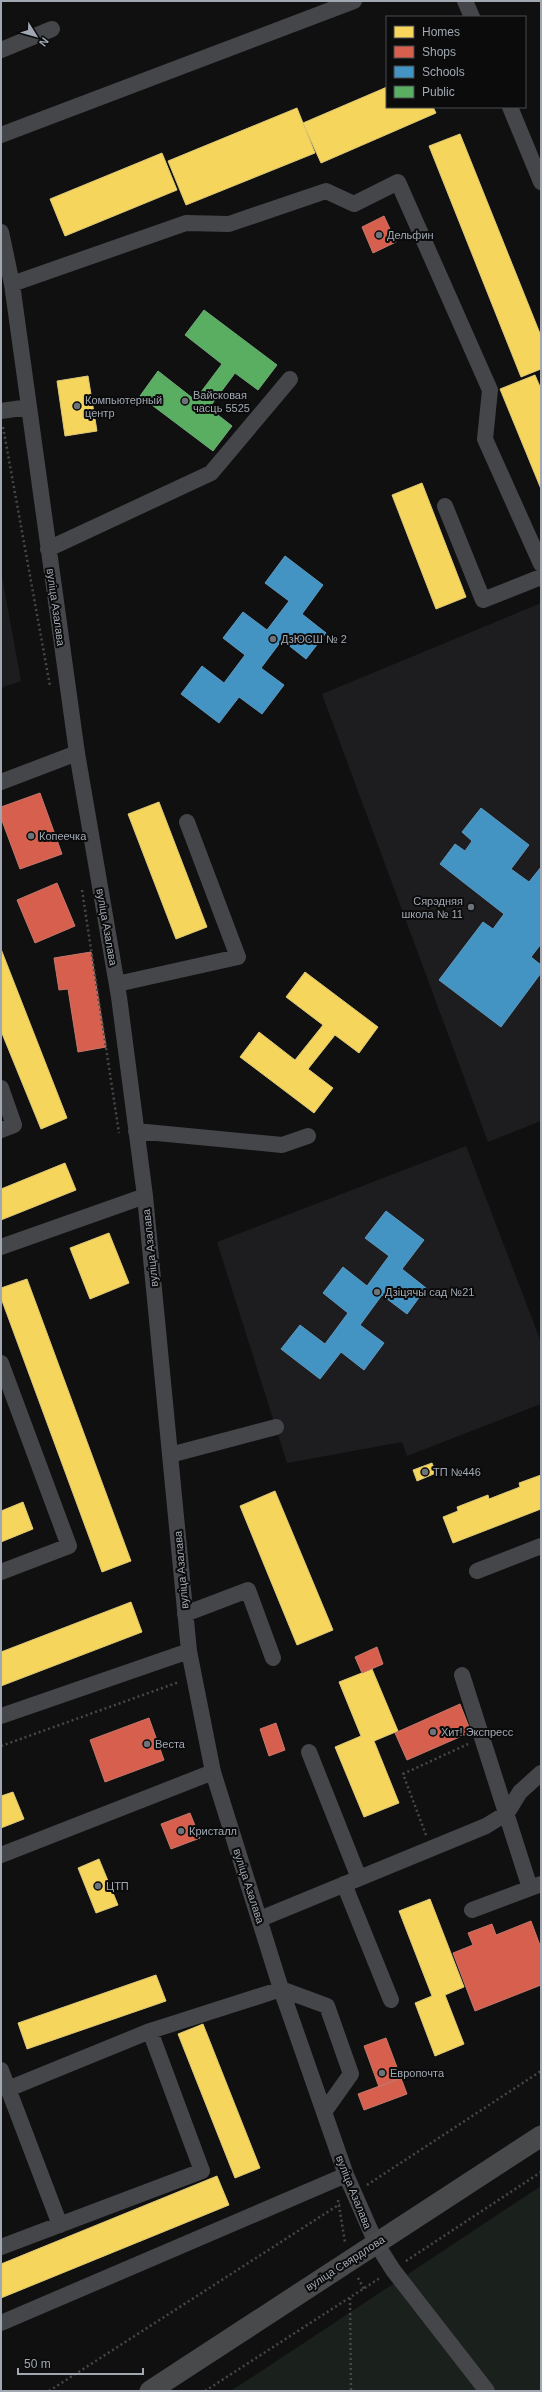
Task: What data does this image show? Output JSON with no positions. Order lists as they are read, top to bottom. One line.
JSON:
{"streets":{"main road":["вуліца Свярдлова"],"street":["вуліца Азалава"]},"crossings":[["вуліца Азалава","вуліца Свярдлова"]],"places":["Дельфин","Вайсковая часць 5525","Компьютерный центр","ДзЮСШ № 2","Копеечка","Сярэдняя школа № 11","Дзіцячы сад №21","ТП №446","Хит! Экспресс","Веста","Кристалл","ЦТП","Европочта"],"legend":["Homes","Shops","Schools","Public"],"scale_bar":"50 m","north":"bottom right"}
